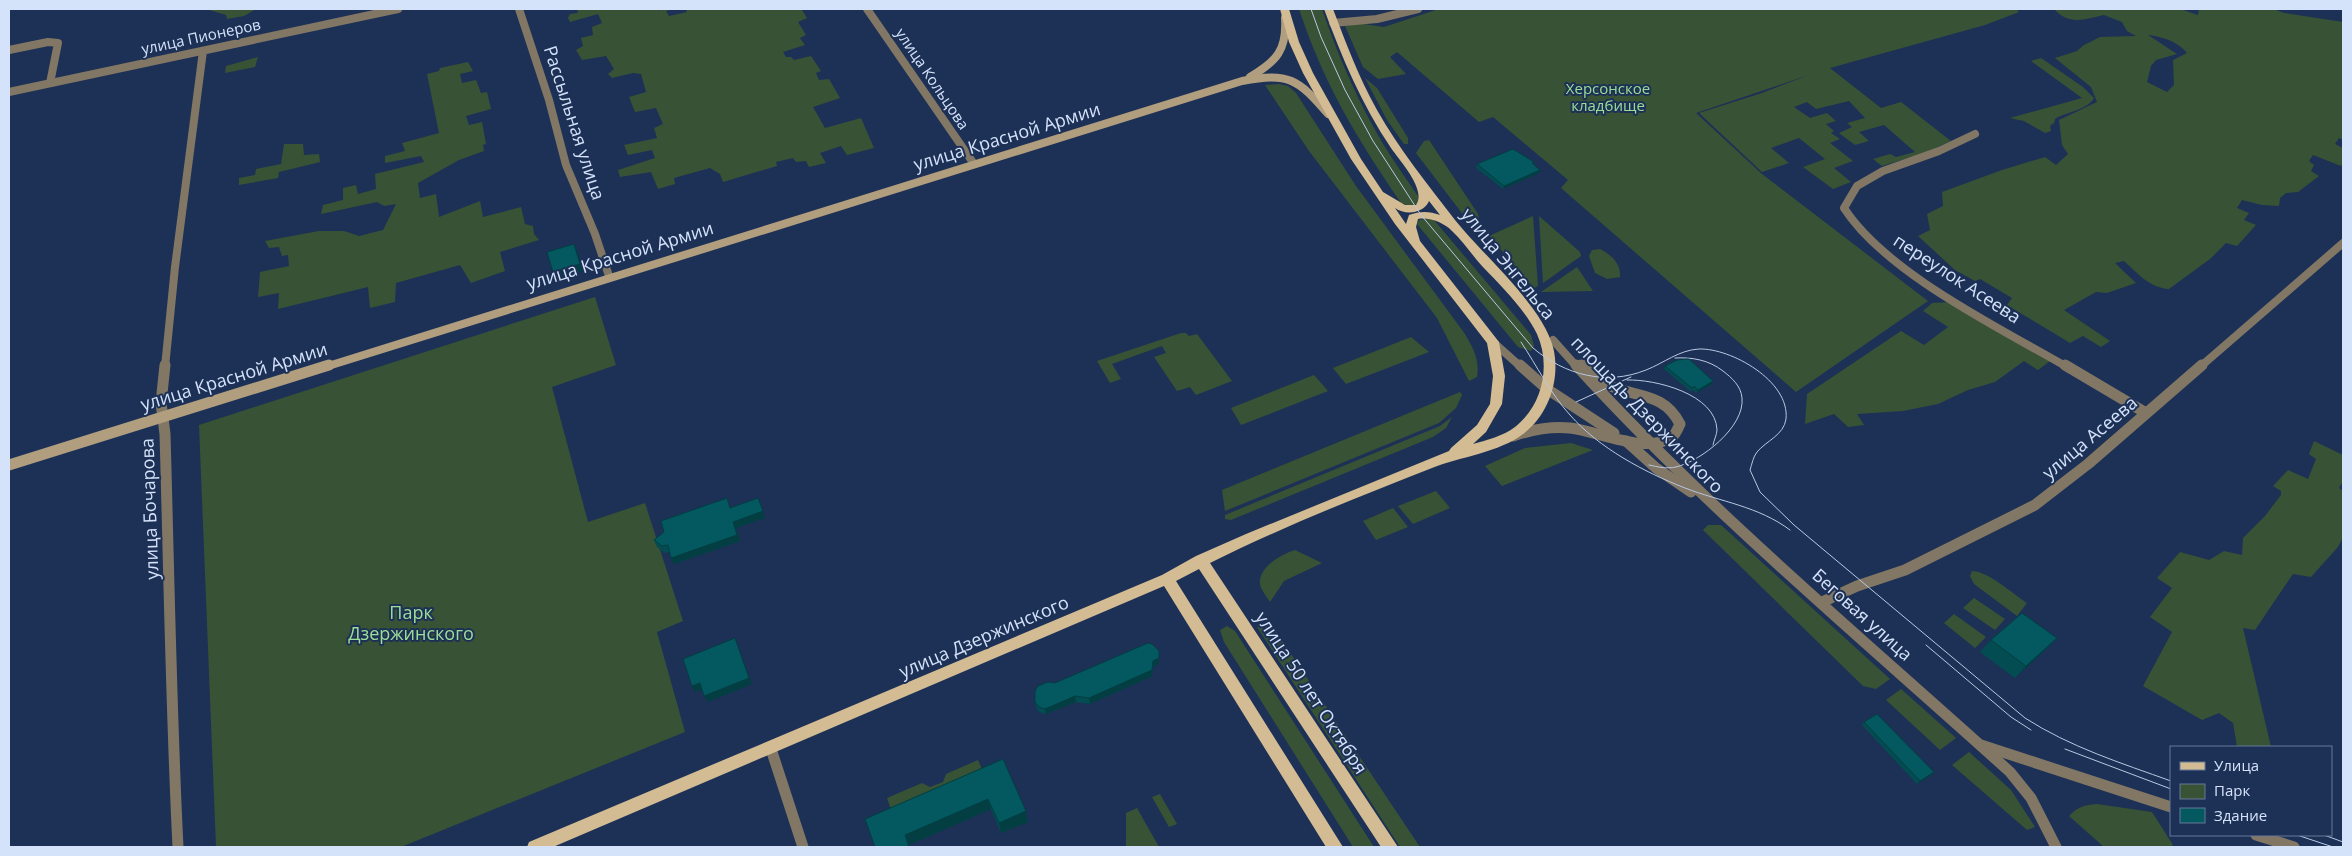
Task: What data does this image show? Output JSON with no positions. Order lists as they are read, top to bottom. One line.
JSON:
{"streets":{"main road":["улица Красной Армии","улица Энгельса","улица Дзержинского","улица 50 лет Октября"],"street":["улица Пионеров","улица Кольцова","Рассыльная улица","переулок Асеева","площадь Дзержинского","улица Асеева","улица Бочарова","Беговая улица"]},"crossings":[["улица Пионеров","улица Бочарова"],["улица Кольцова","улица Красной Армии"],["Рассыльная улица","улица Красной Армии"],["улица Красной Армии","улица Бочарова"],["улица Энгельса","улица Дзержинского"],["переулок Асеева","улица Асеева"],["площадь Дзержинского","Беговая улица"],["улица Асеева","Беговая улица"],["улица Дзержинского","улица 50 лет Октября"]],"parks":["Херсонское кладбище","Парк Дзержинского"],"legend":["Улица","Парк","Здание"]}
